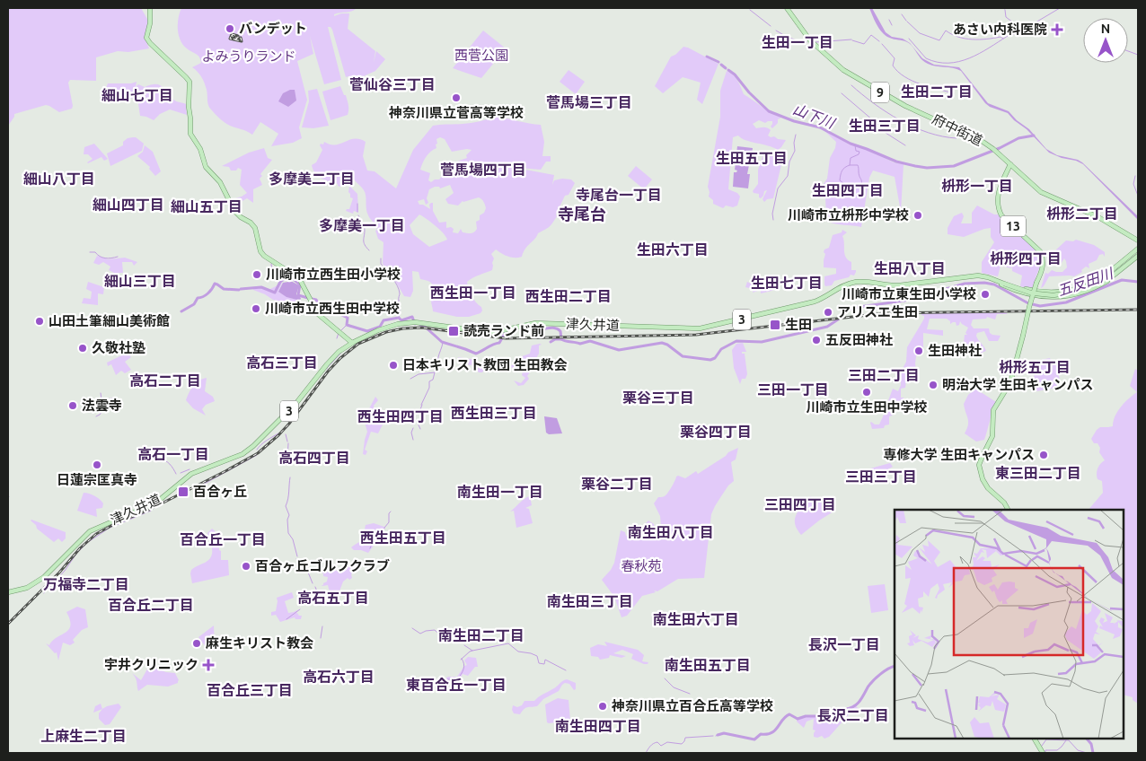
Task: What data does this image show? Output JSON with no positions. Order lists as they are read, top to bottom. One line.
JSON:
{"streets":{"main road":["9","府中街道","13","3","津久井道"]},"crossings":[["府中街道","13"],["13","3"],["13","津久井道"],["3","津久井道"]],"districts":["生田一丁目","菅仙谷三丁目","生田二丁目","細山七丁目","菅馬場三丁目","生田三丁目","生田五丁目","菅馬場四丁目","細山八丁目","多摩美二丁目","枡形一丁目","生田四丁目","寺尾台一丁目","細山四丁目","細山五丁目","枡形二丁目","寺尾台","多摩美一丁目","生田六丁目","枡形四丁目","生田八丁目","細山三丁目","生田七丁目","西生田一丁目","西生田二丁目","高石三丁目","枡形五丁目","三田二丁目","高石二丁目","三田一丁目","栗谷三丁目","西生田三丁目","西生田四丁目","栗谷四丁目","高石一丁目","高石四丁目","東三田二丁目","三田三丁目","栗谷二丁目","南生田一丁目","三田四丁目","南生田八丁目","西生田五丁目","百合丘一丁目","万福寺二丁目","高石五丁目","南生田三丁目","百合丘二丁目","南生田六丁目","南生田二丁目","長沢一丁目","南生田五丁目","高石六丁目","東百合丘一丁目","百合丘三丁目","長沢二丁目","南生田四丁目","上麻生二丁目"],"water":["山下川","五反田川"],"parks":["西菅公園","よみうりランド","春秋苑"],"places":{"other":["バンデット","神奈川県立菅高等学校","川崎市立枡形中学校","川崎市立西生田小学校","川崎市立東生田小学校","川崎市立西生田中学校","アリスエ生田","山田土筆細山美術館","五反田神社","久敬社塾","生田神社","日本キリスト教団 生田教会","明治大学 生田キャンパス","川崎市立生田中学校","法雲寺","専修大学 生田キャンパス","日蓮宗匡真寺","百合ヶ丘ゴルフクラブ","麻生キリスト教会","神奈川県立百合丘高等学校"],"health":["あさい内科医院","宇井クリニック"],"transit":["生田","読売ランド前","百合ヶ丘"]},"north":"top"}
